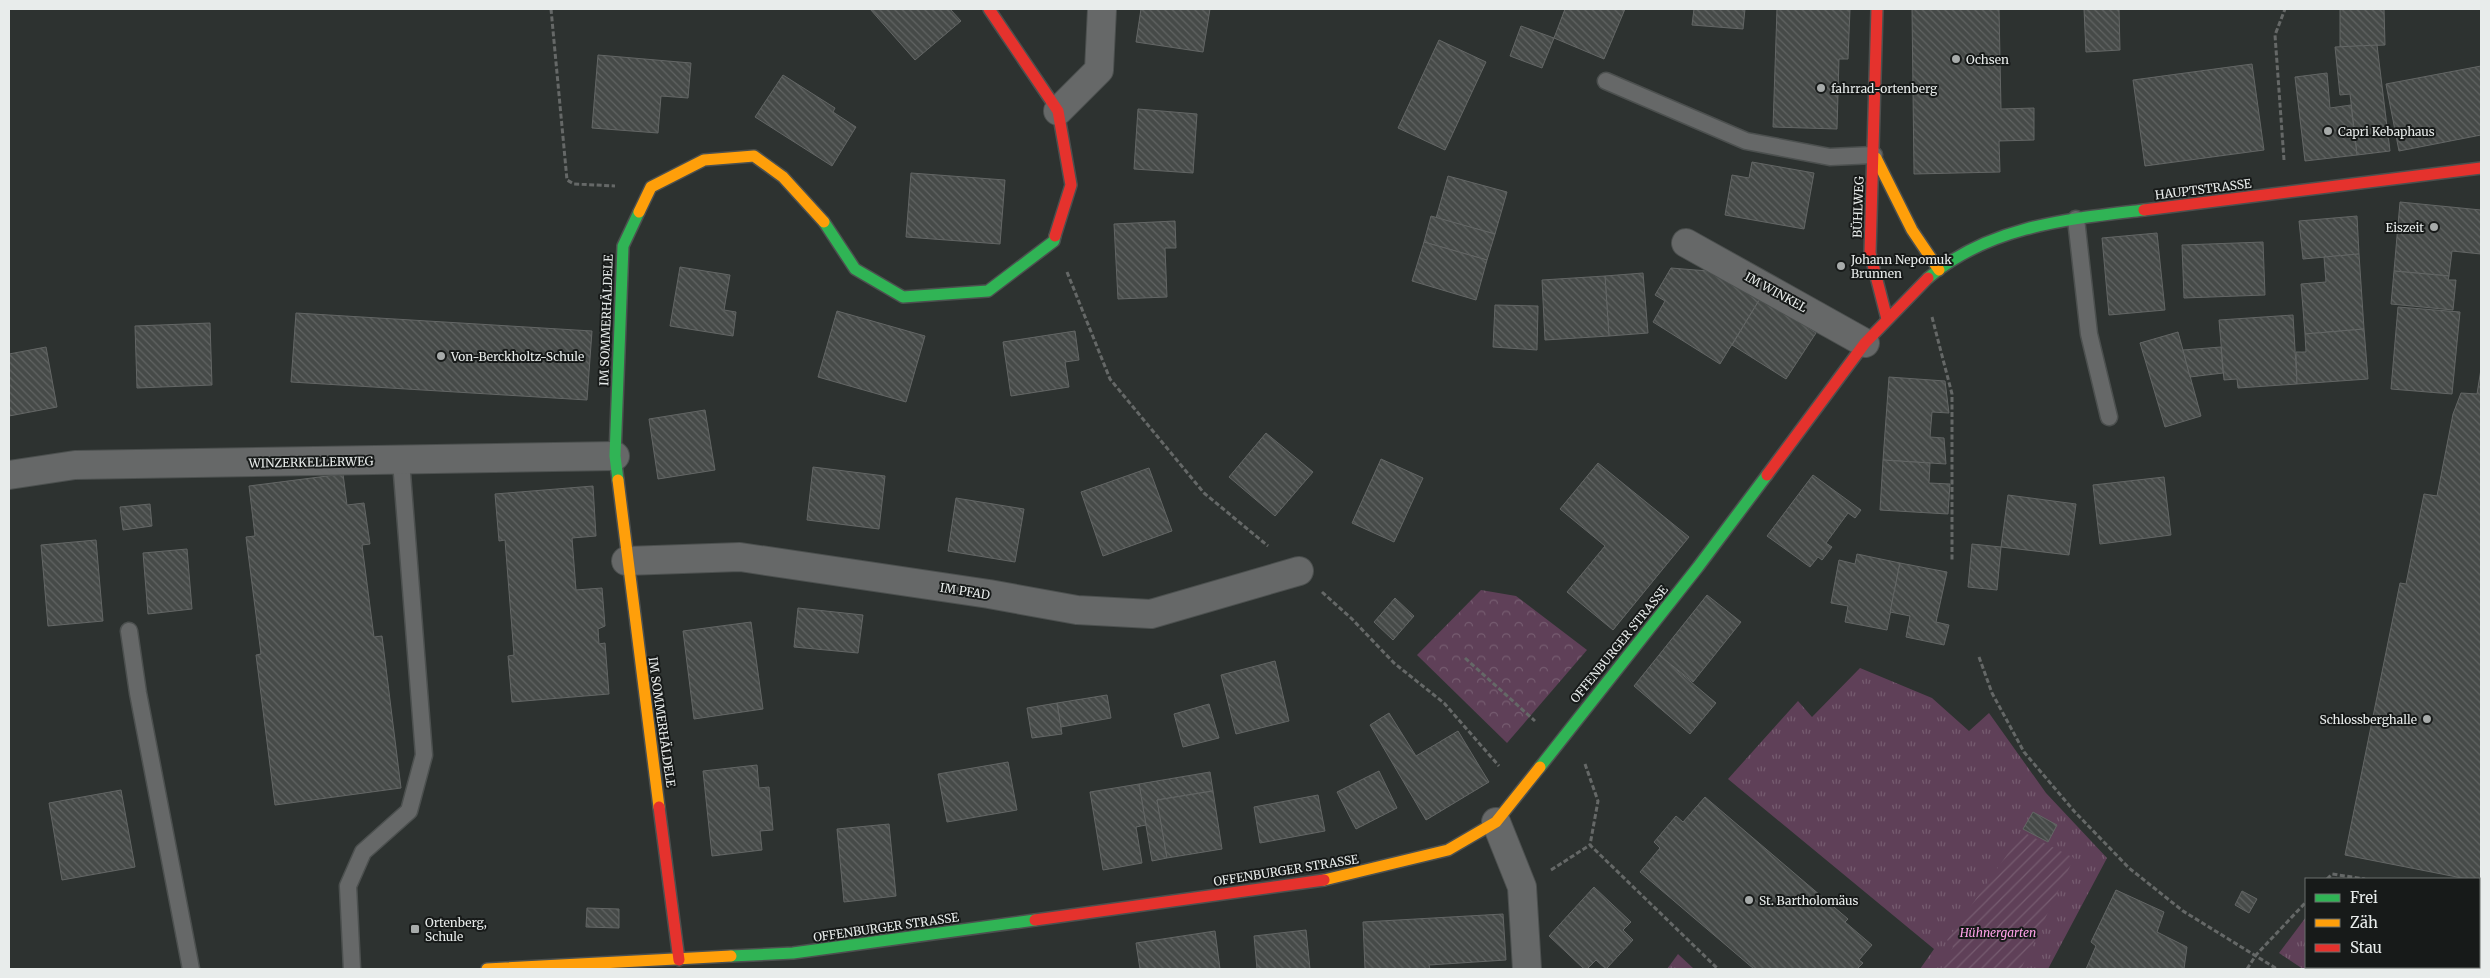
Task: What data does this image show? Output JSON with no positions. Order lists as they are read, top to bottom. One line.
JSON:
{"streets":{"street":["HAUPTSTRASSE","BÜHLWEG","IM WINKEL","IM SOMMERHÄLDELE","WINZERKELLERWEG","IM PFAD","OFFENBURGER STRASSE"]},"crossings":[["HAUPTSTRASSE","BÜHLWEG"],["HAUPTSTRASSE","OFFENBURGER STRASSE"],["BÜHLWEG","OFFENBURGER STRASSE"],["IM WINKEL","OFFENBURGER STRASSE"],["IM SOMMERHÄLDELE","WINZERKELLERWEG"],["IM SOMMERHÄLDELE","IM PFAD"],["IM SOMMERHÄLDELE","OFFENBURGER STRASSE"]],"parks":["Hühnergarten"],"places":{"other":["Ochsen","fahrrad-ortenberg","Capri Kebaphaus","Eiszeit","Johann Nepomuk Brunnen","Von-Berckholtz-Schule","Schlossberghalle","St. Bartholomäus"],"transit":["Ortenberg, Schule"]},"legend":["Frei","Zäh","Stau"]}
